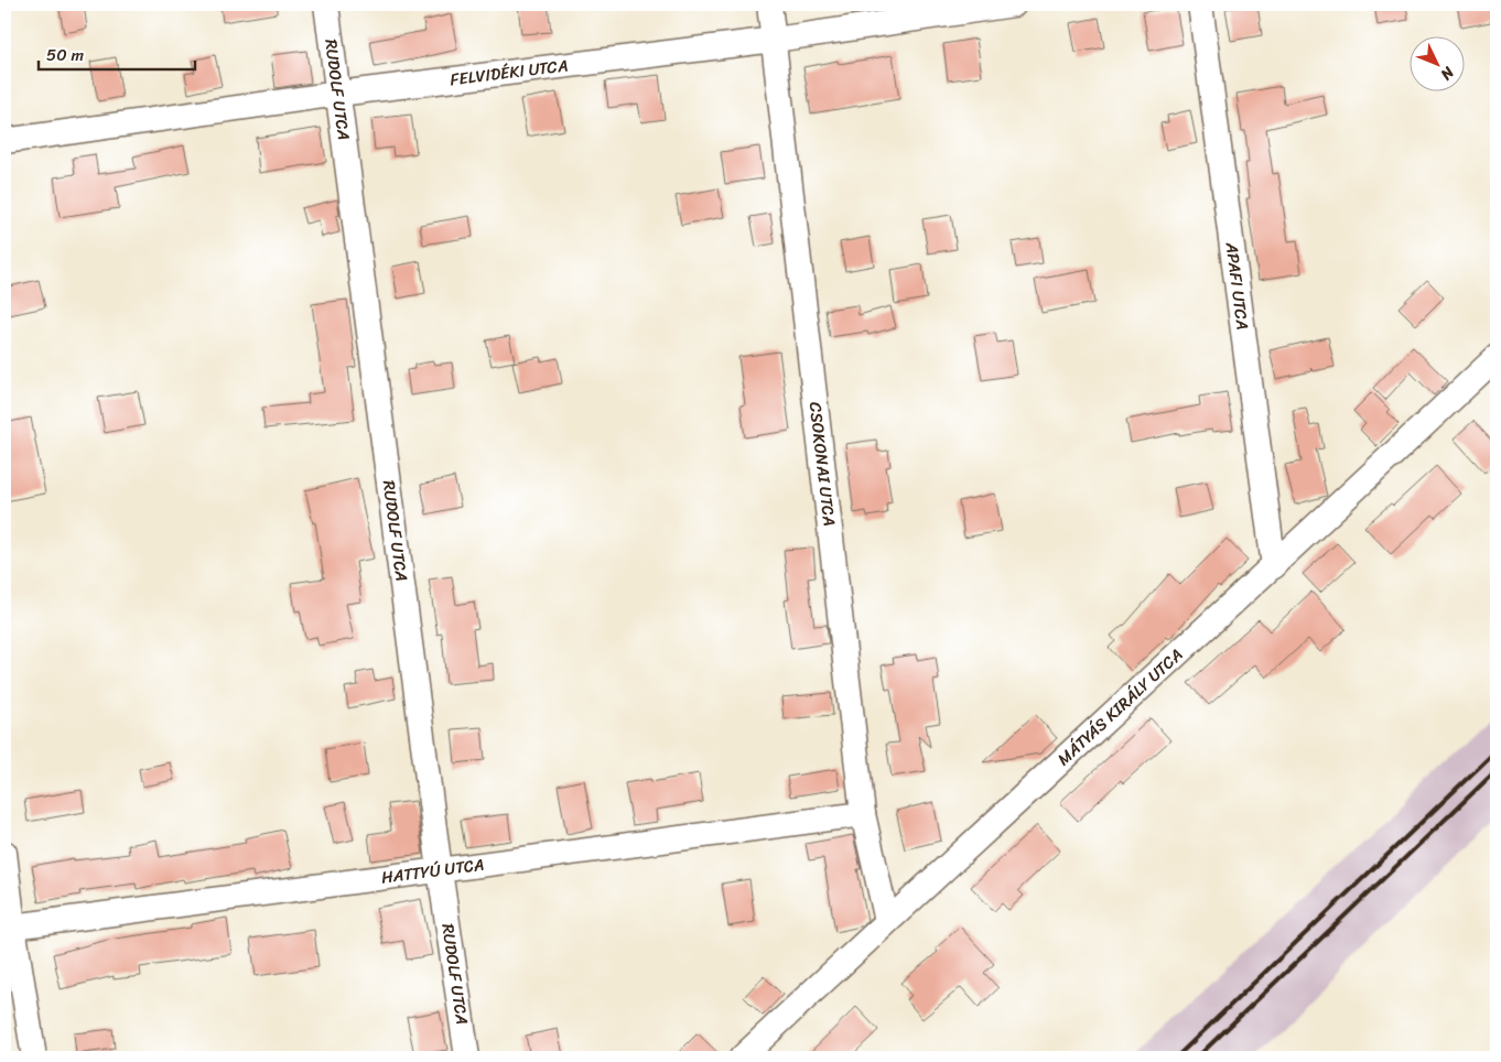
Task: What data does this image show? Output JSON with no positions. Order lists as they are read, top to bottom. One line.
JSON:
{"streets":{"street":["FELVIDÉKI UTCA","RUDOLF UTCA","APAFI UTCA","CSOKONAI UTCA","MÁTYÁS KIRÁLY UTCA","HATTYÚ UTCA"]},"crossings":[["FELVIDÉKI UTCA","RUDOLF UTCA"],["FELVIDÉKI UTCA","CSOKONAI UTCA"],["RUDOLF UTCA","HATTYÚ UTCA"],["APAFI UTCA","MÁTYÁS KIRÁLY UTCA"],["CSOKONAI UTCA","MÁTYÁS KIRÁLY UTCA"],["CSOKONAI UTCA","HATTYÚ UTCA"]],"scale_bar":"50 m","north":"bottom right"}
